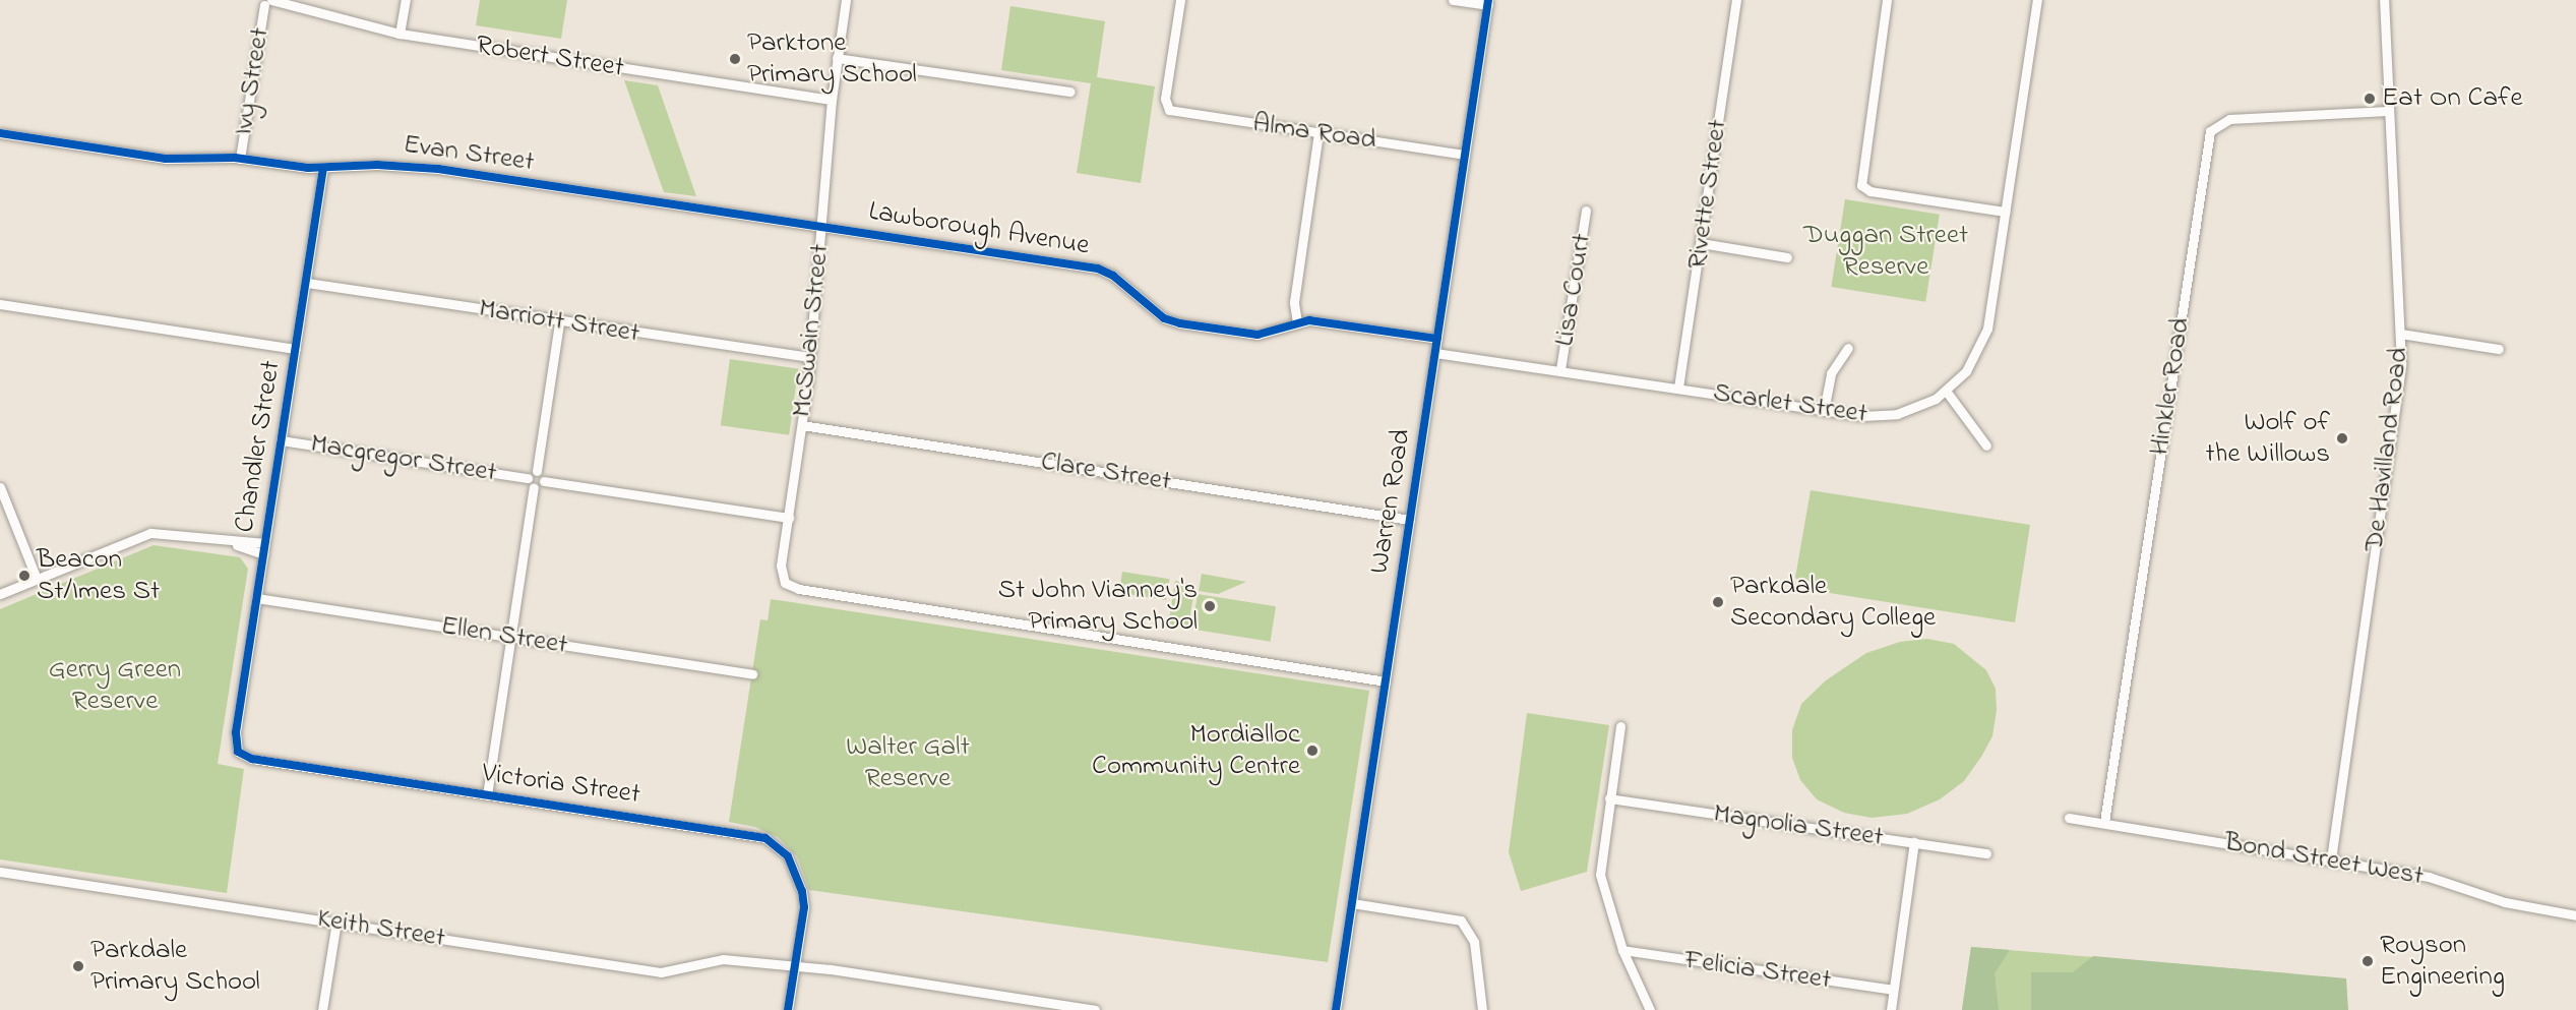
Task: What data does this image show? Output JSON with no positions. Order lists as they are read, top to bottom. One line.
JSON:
{"streets":{"street":["Robert Street","Ivy Street","Alma Road","Evan Street","Rivette Street","Lawborough Avenue","Lisa Court","Marriott Street","McSwain Street","Hinkler Road","Scarlet Street","Chandler Street","De Havilland Road","Macgregor Street","Clare Street","Warren Road","Ellen Street","Victoria Street","Magnolia Street","Bond Street West","Keith Street","Felicia Street"]},"crossings":[["Robert Street","Ivy Street"],["Robert Street","McSwain Street"],["Ivy Street","Evan Street"],["Alma Road","Warren Road"],["Evan Street","Lawborough Avenue"],["Evan Street","McSwain Street"],["Evan Street","Chandler Street"],["Rivette Street","Scarlet Street"],["Lawborough Avenue","McSwain Street"],["Lawborough Avenue","Scarlet Street"],["Lawborough Avenue","Warren Road"],["Lisa Court","Scarlet Street"],["Marriott Street","McSwain Street"],["Marriott Street","Chandler Street"],["McSwain Street","Clare Street"],["McSwain Street","Warren Road"],["Hinkler Road","De Havilland Road"],["Hinkler Road","Bond Street West"],["Scarlet Street","Warren Road"],["Chandler Street","Macgregor Street"],["Chandler Street","Ellen Street"],["Chandler Street","Victoria Street"],["De Havilland Road","Bond Street West"],["Clare Street","Warren Road"],["Victoria Street","Keith Street"]],"parks":["Duggan Street Reserve","Gerry Green Reserve","Walter Galt Reserve"],"places":["Parktone Primary School","Eat On Cafe","Wolf of the Willows","Beacon St/Imes St","Parkdale Secondary College","St John Vianney's Primary School","Mordialloc Community Centre","Royson Engineering","Parkdale Primary School"]}
